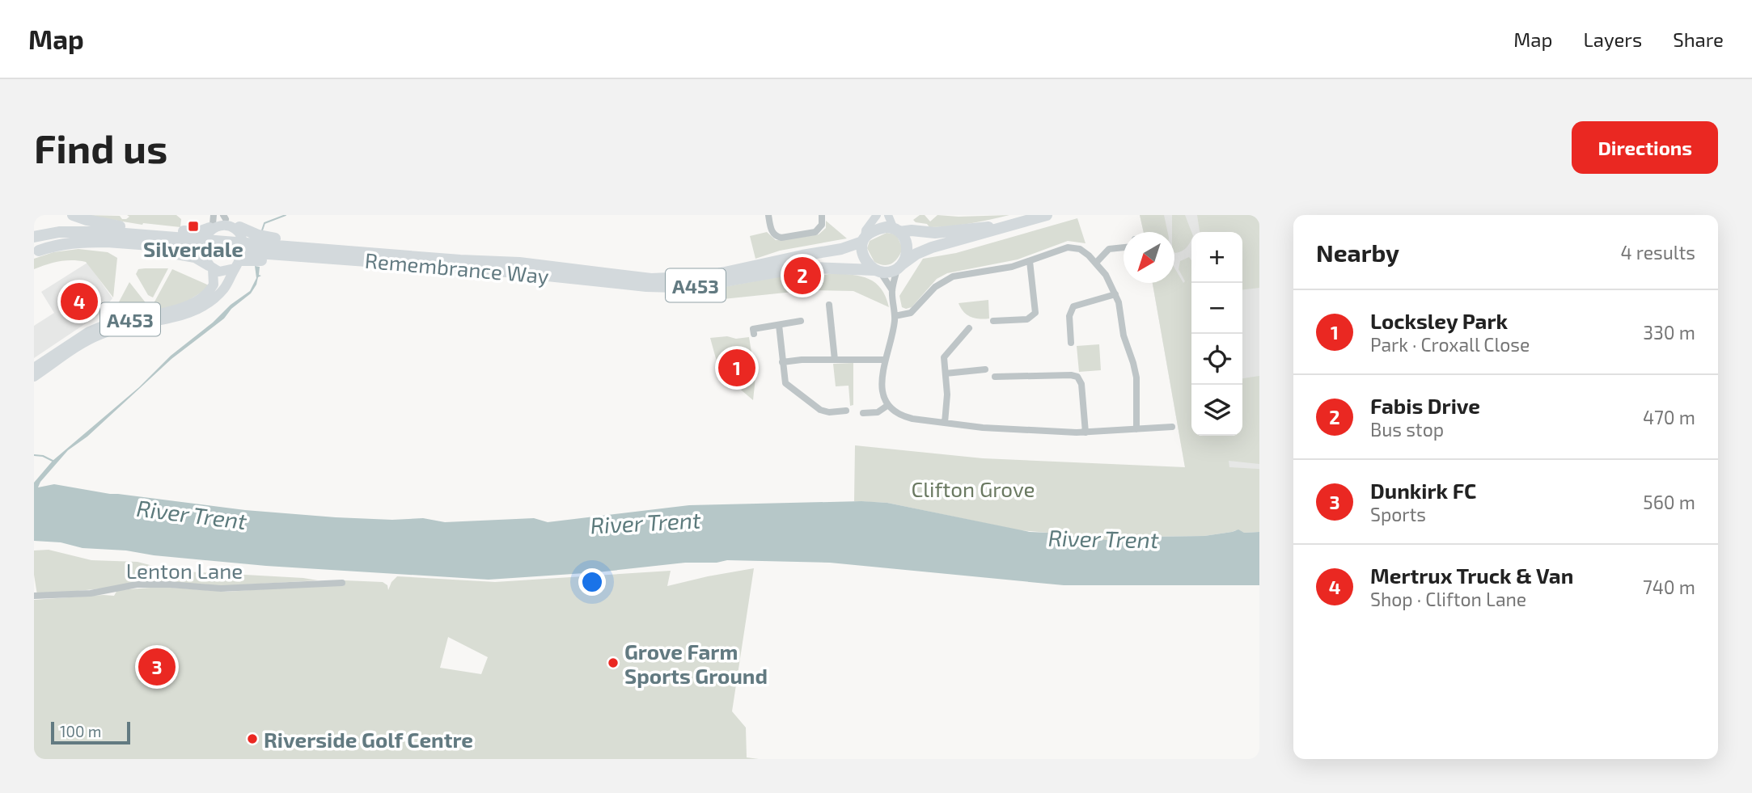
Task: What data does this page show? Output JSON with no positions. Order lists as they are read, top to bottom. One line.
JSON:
{"streets":{"highway":["Remembrance Way","A453"],"street":["Lenton Lane"]},"water":["River Trent"],"parks":["Clifton Grove"],"places":{"transit":["Silverdale"],"other":["Grove Farm Sports Ground","Riverside Golf Centre"]},"scale_bar":"100 m","north":"bottom left","page":{"header":"Map","nav":["Map","Layers","Share"],"buttons":"Directions","title":"Find us","heading":["Nearby","4 results"],"map_buttons":["+","−"],"pins":["2","4","1","3"],"list":[{"mark":"1","name":"Locksley Park","note":"Park · Croxall Close","value":"330 m"},{"mark":"2","name":"Fabis Drive","note":"Bus stop","value":"470 m"},{"mark":"3","name":"Dunkirk FC","note":"Sports","value":"560 m"},{"mark":"4","name":"Mertrux Truck & Van","note":"Shop · Clifton Lane","value":"740 m"}],"scale":"100 m"}}
